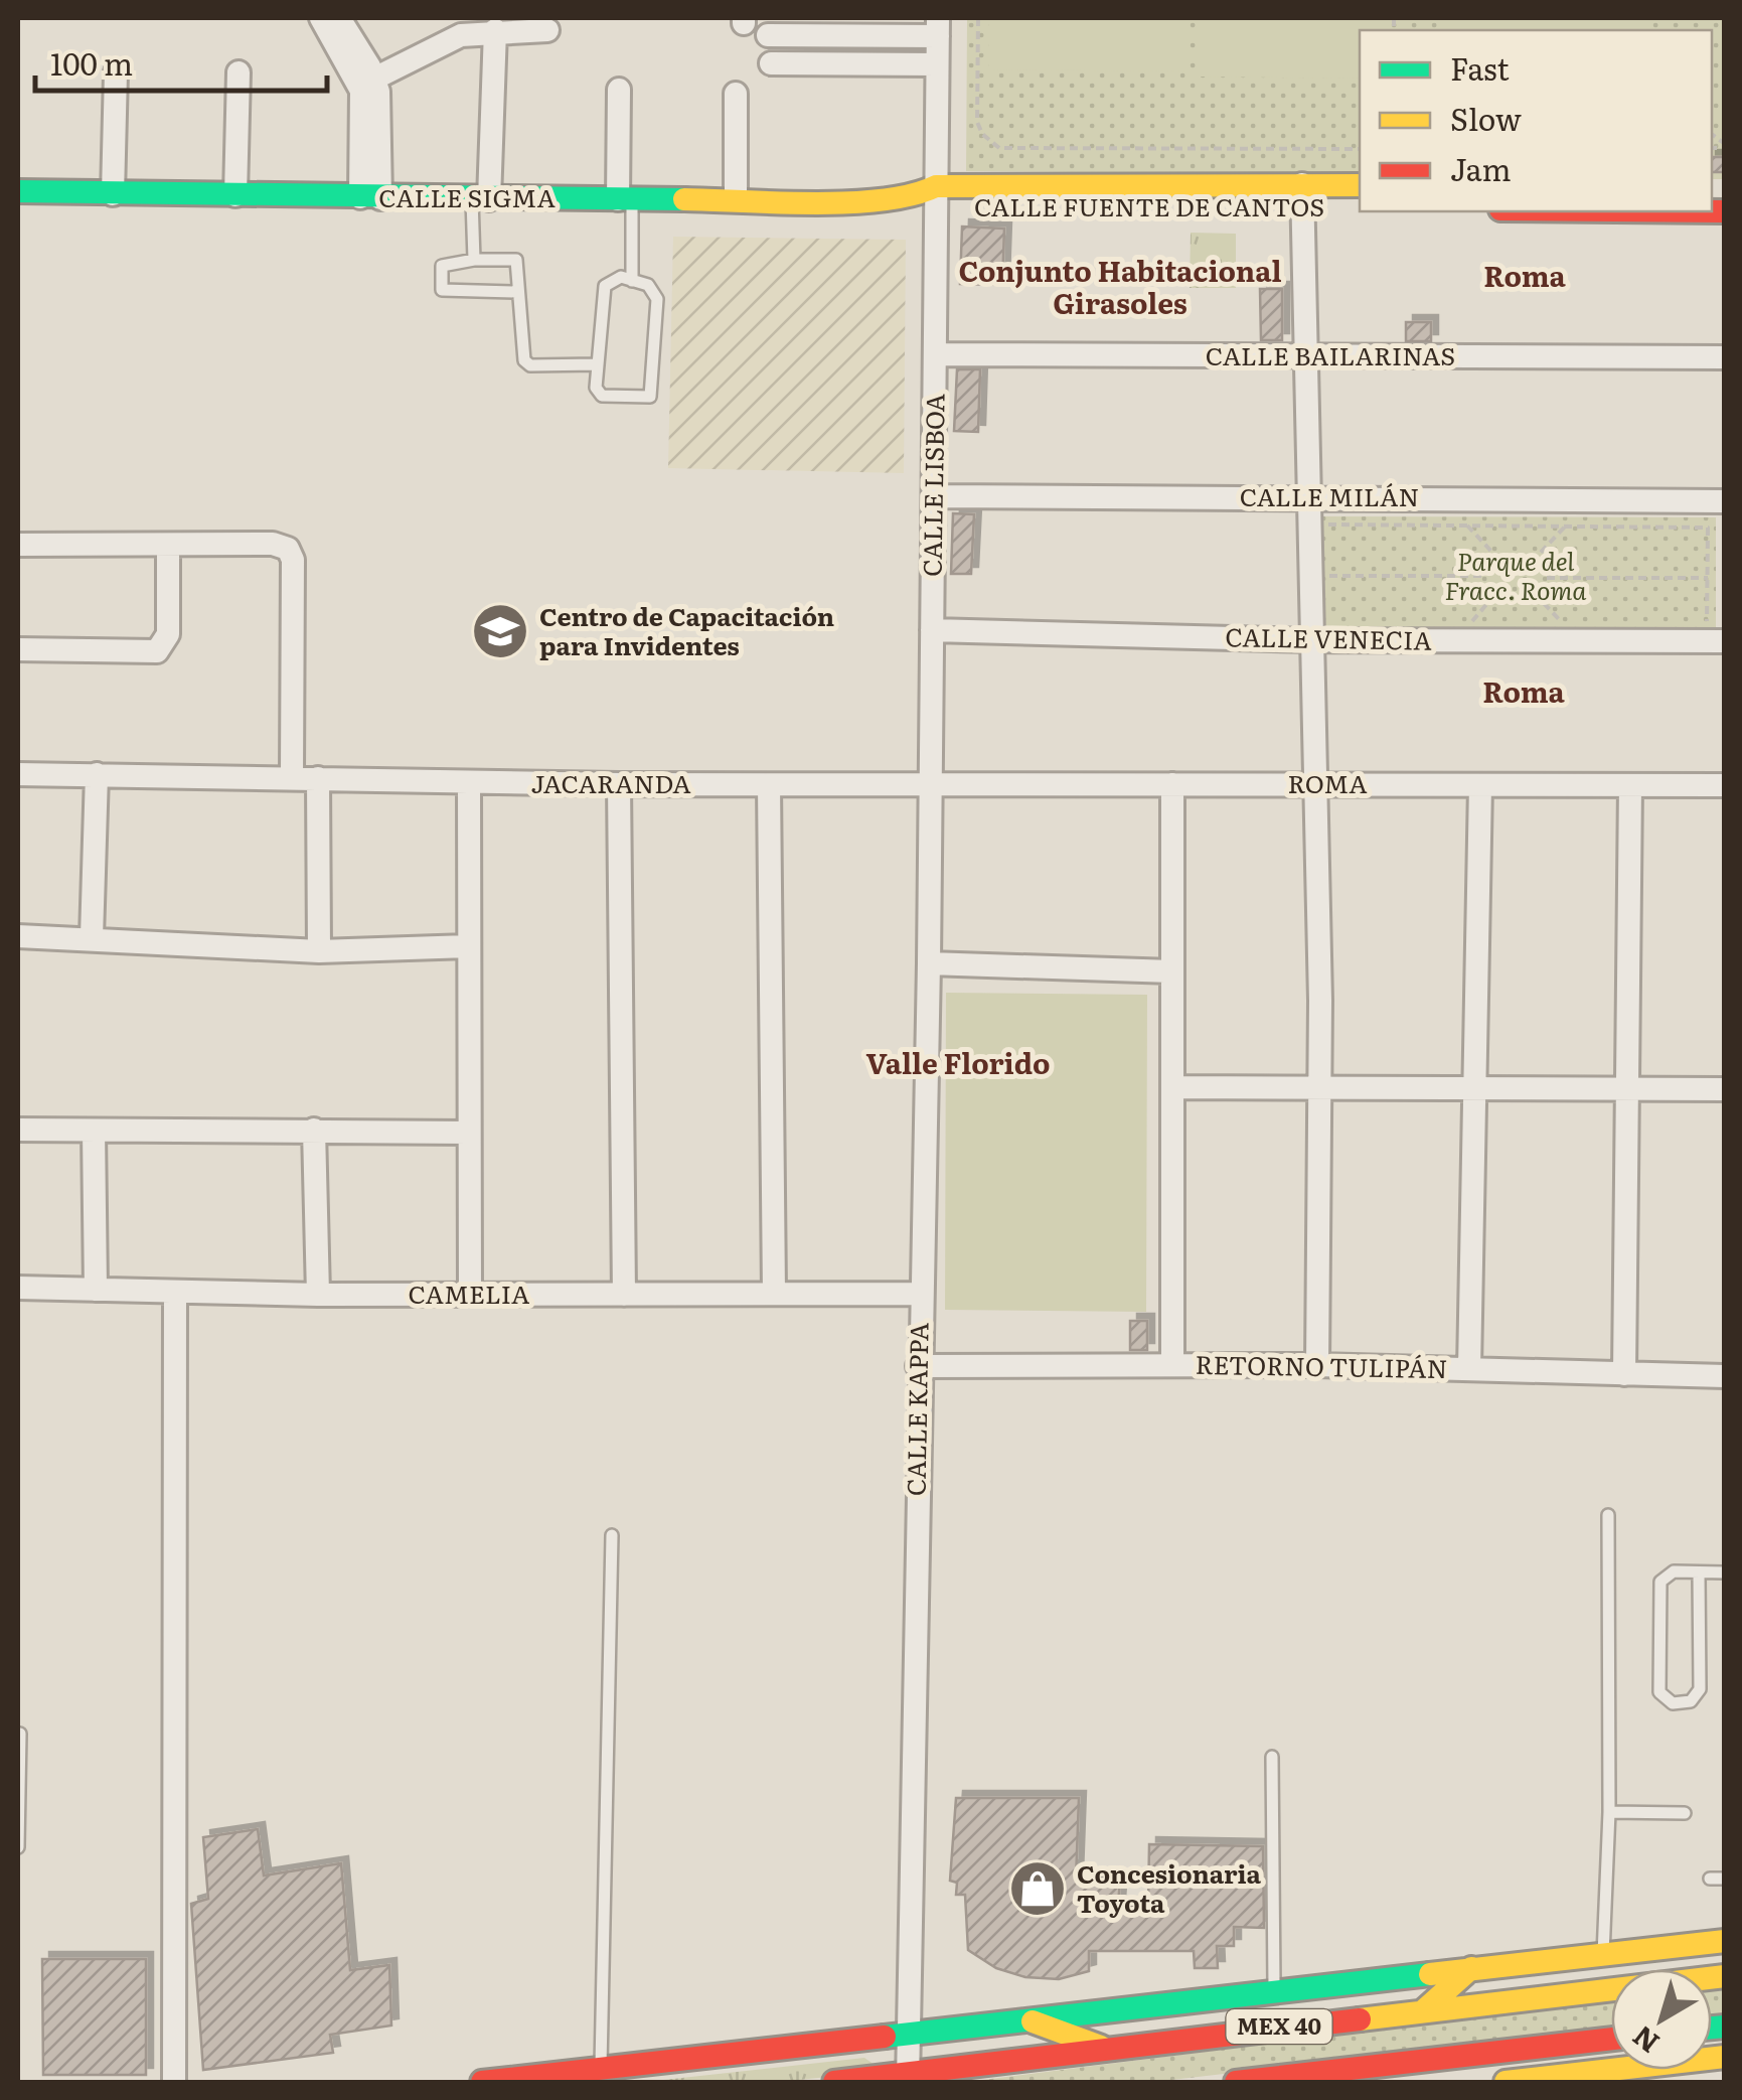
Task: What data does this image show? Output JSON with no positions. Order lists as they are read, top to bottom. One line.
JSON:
{"streets":{"street":["CALLE SIGMA","CALLE FUENTE DE CANTOS","CALLE BAILARINAS","CALLE LISBOA","CALLE MILÁN","CALLE VENECIA","JACARANDA","ROMA","CAMELIA","RETORNO TULIPÁN","CALLE KAPPA","MEX 40"]},"crossings":[["CALLE SIGMA","CALLE FUENTE DE CANTOS"],["CALLE SIGMA","CALLE LISBOA"],["CALLE FUENTE DE CANTOS","CALLE LISBOA"],["CALLE BAILARINAS","CALLE LISBOA"],["CALLE LISBOA","CALLE MILÁN"],["CALLE LISBOA","CALLE VENECIA"],["CALLE LISBOA","JACARANDA"],["CALLE LISBOA","ROMA"],["CALLE LISBOA","CALLE KAPPA"],["JACARANDA","ROMA"],["JACARANDA","CALLE KAPPA"],["ROMA","CALLE KAPPA"],["CAMELIA","CALLE KAPPA"],["RETORNO TULIPÁN","CALLE KAPPA"],["CALLE KAPPA","MEX 40"]],"districts":["Conjunto Habitacional Girasoles","Roma","Roma","Valle Florido"],"parks":["Parque del Fracc. Roma"],"places":{"school or university":["Centro de Capacitación para Invidentes"],"shop":["Concesionaria Toyota"]},"legend":["Fast","Slow","Jam"],"scale_bar":"100 m","north":"bottom left"}
